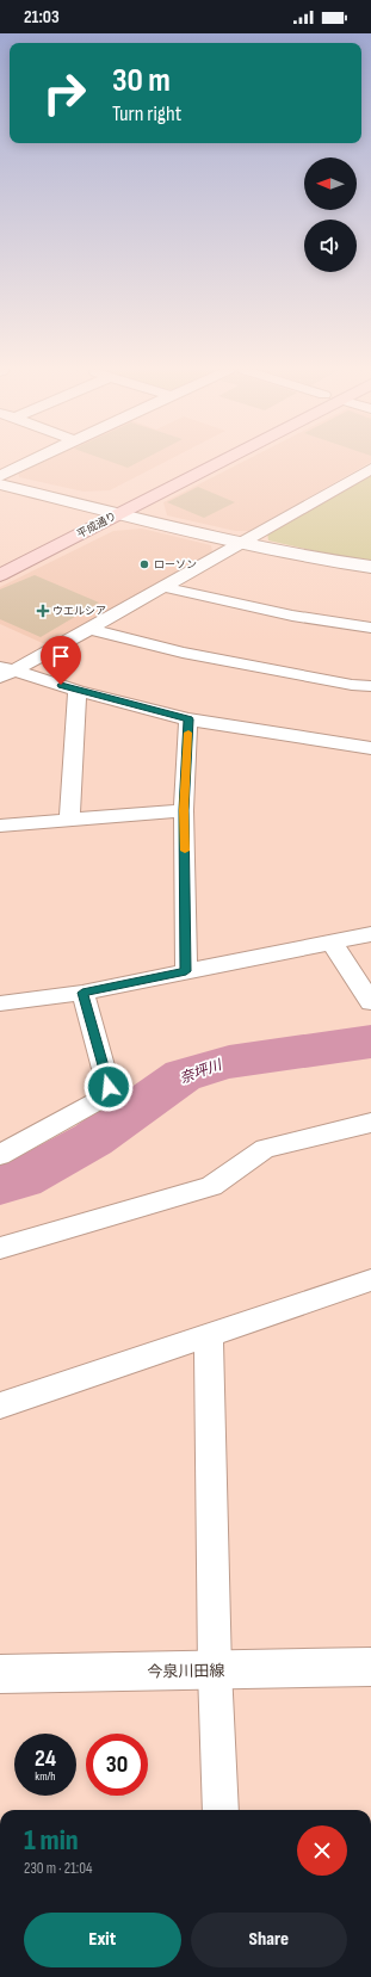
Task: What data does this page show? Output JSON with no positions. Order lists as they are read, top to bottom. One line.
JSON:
{"streets":{"main road":["平成通り"],"street":["今泉川田線"]},"water":["奈坪川"],"places":{"other":["ローソン"],"health":["ウエルシア"]},"north":"left","page":{"status":"21:03","turn":["30 m","Turn right"],"speed":"24 km/h","limit":"30","heading":["1 min","230 m · 21:04"],"buttons":["Exit","Share"]}}
